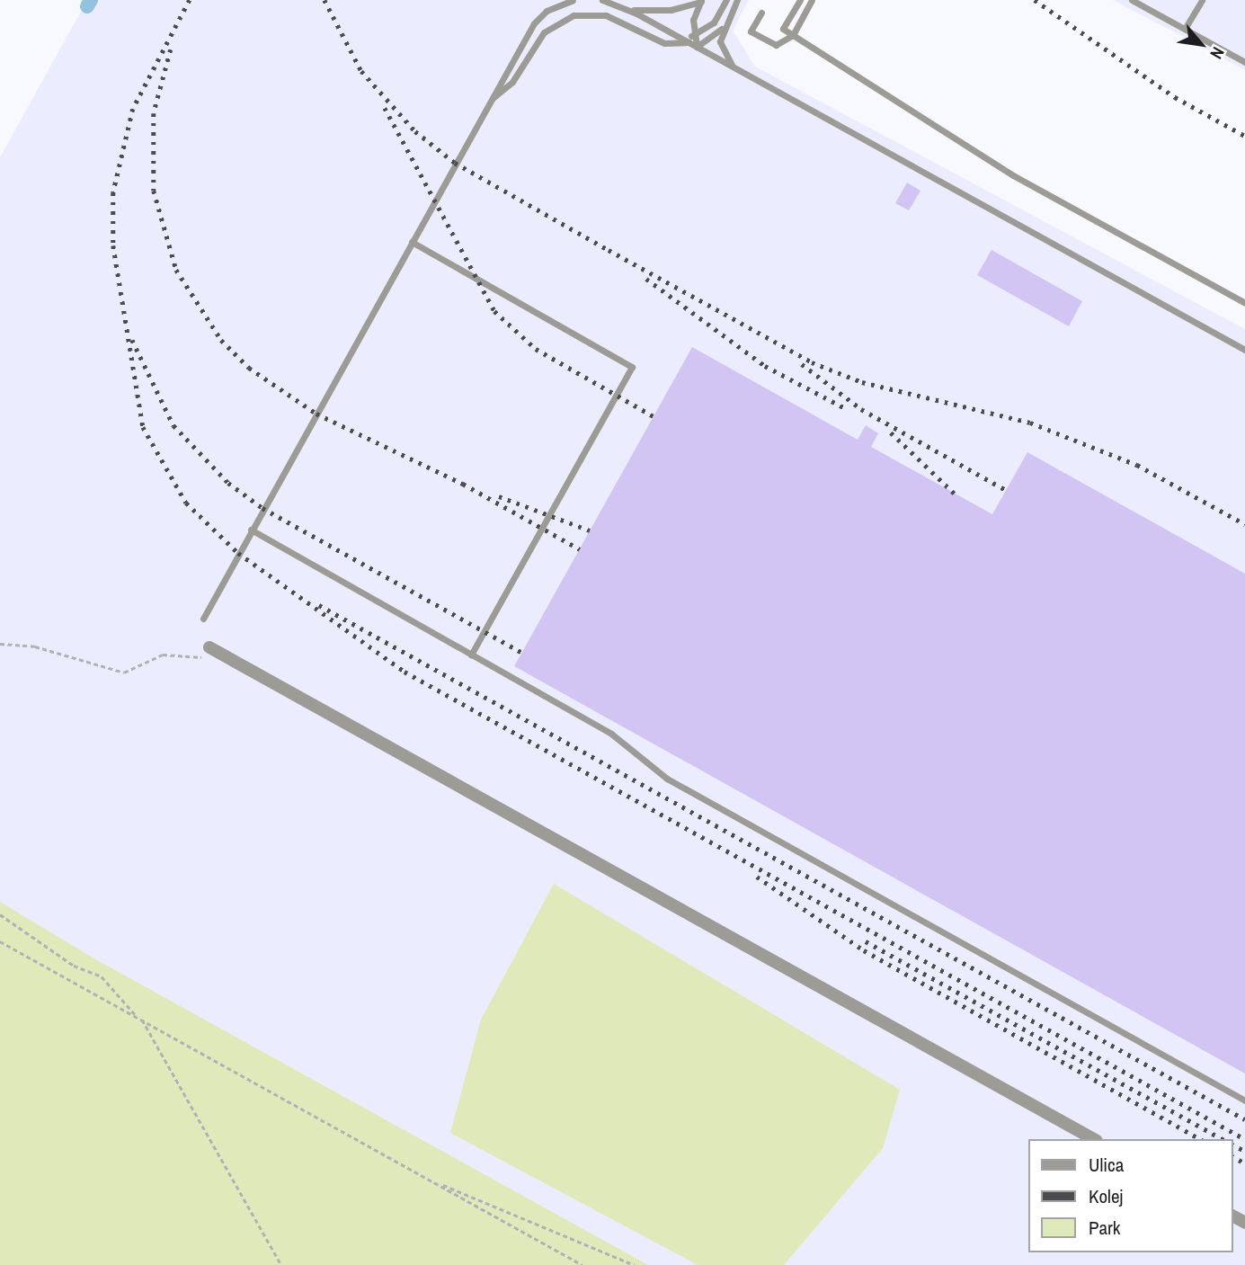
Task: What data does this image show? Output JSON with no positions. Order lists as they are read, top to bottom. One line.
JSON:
{"legend":["Ulica","Kolej","Park"],"north":"bottom right"}
